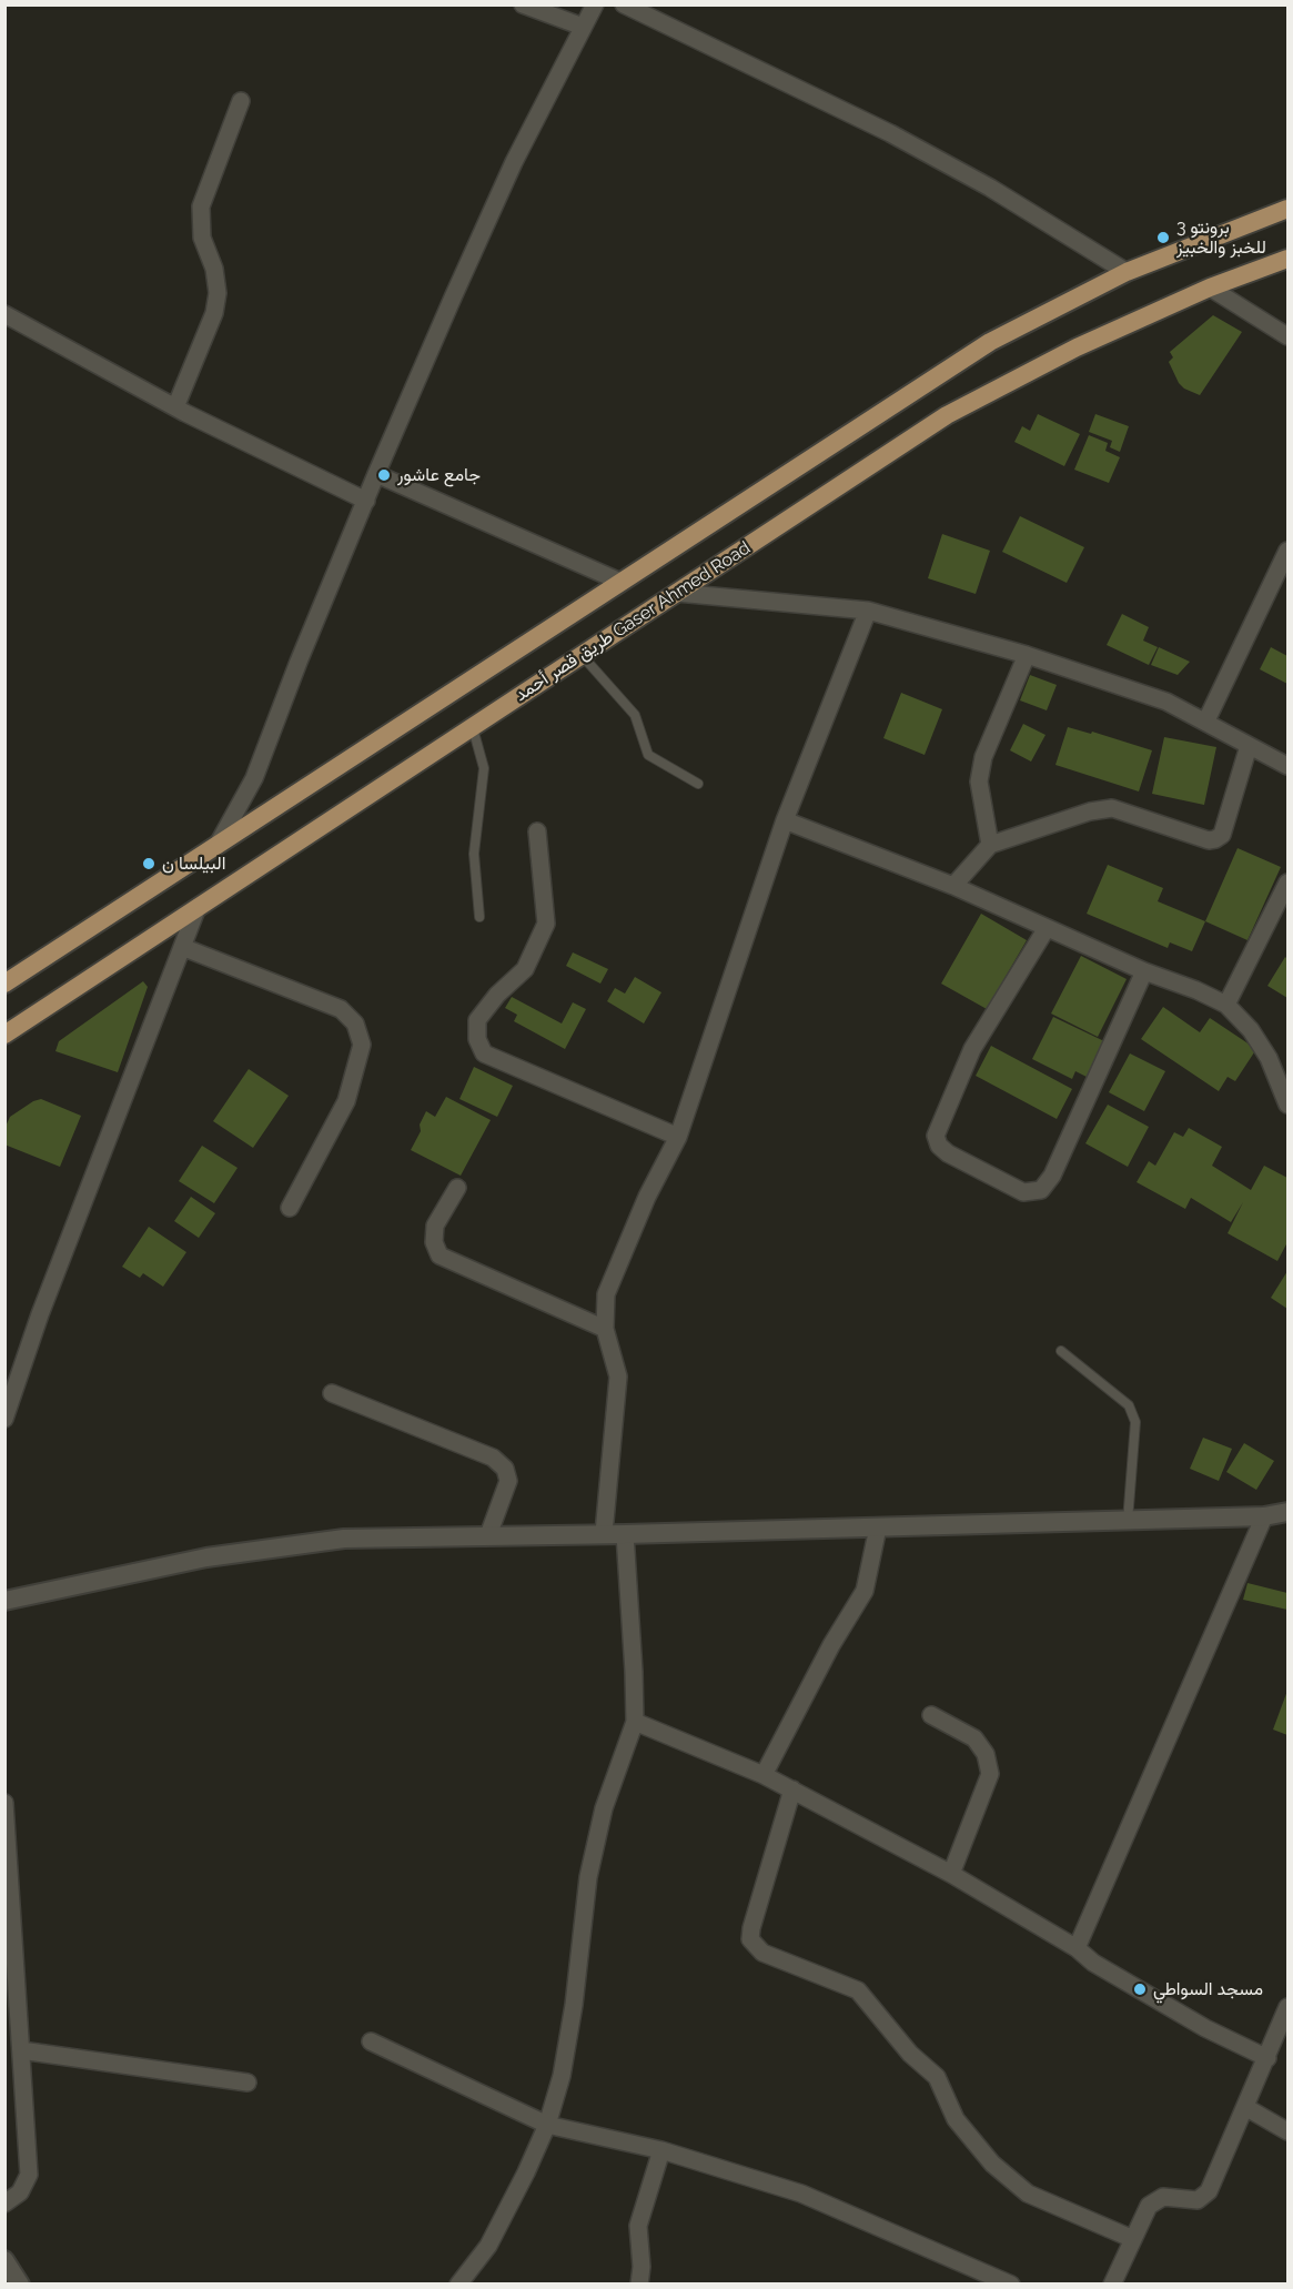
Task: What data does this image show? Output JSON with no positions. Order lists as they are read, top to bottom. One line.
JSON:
{"streets":{"main road":["طريق قصر أحمد Gaser Ahmed Road"]},"places":["برونتو 3 للخبز والخبيز","جامع عاشور","البيلسا ن","مسجد السواطي"]}
